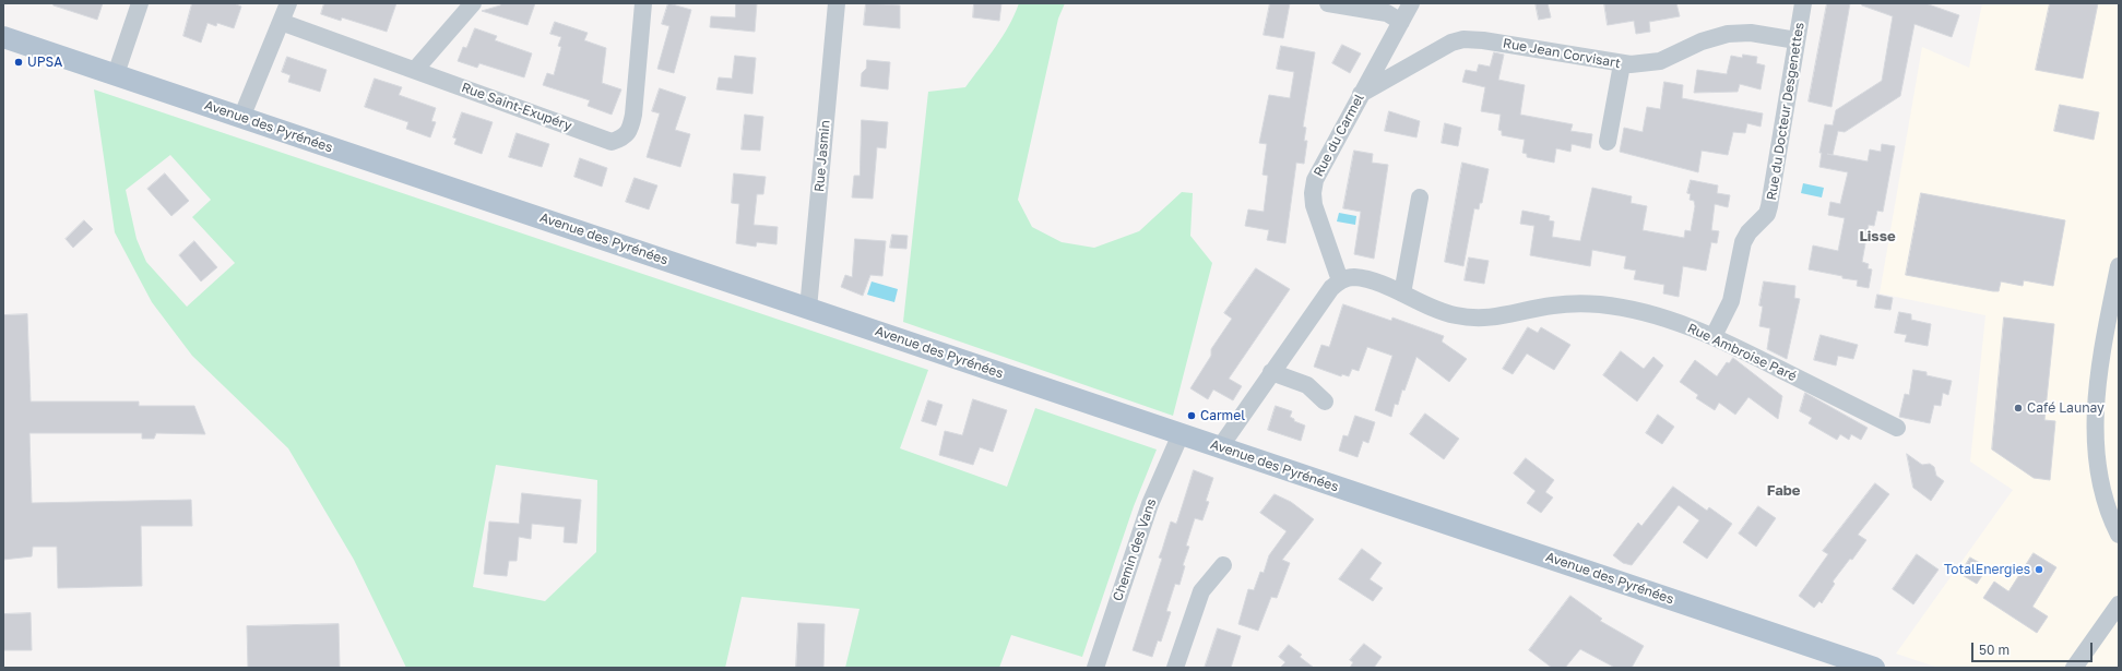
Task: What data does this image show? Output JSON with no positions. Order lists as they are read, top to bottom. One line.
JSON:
{"streets":{"main road":["Avenue des Pyrénées"],"street":["Rue Jean Corvisart","Rue Saint-Exupéry","Rue du Docteur Desgenettes","Rue du Carmel","Rue Jasmin","Rue Ambroise Paré","Chemin des Vans"]},"crossings":[["Rue Jean Corvisart","Rue du Docteur Desgenettes"],["Rue Jean Corvisart","Rue du Carmel"],["Rue du Docteur Desgenettes","Rue Ambroise Paré"],["Avenue des Pyrénées","Rue Jasmin"],["Avenue des Pyrénées","Chemin des Vans"],["Rue du Carmel","Rue Ambroise Paré"]],"districts":["Lisse","Fabe"],"places":["UPSA","Café Launay","Carmel","TotalEnergies"],"scale_bar":"50 m"}
